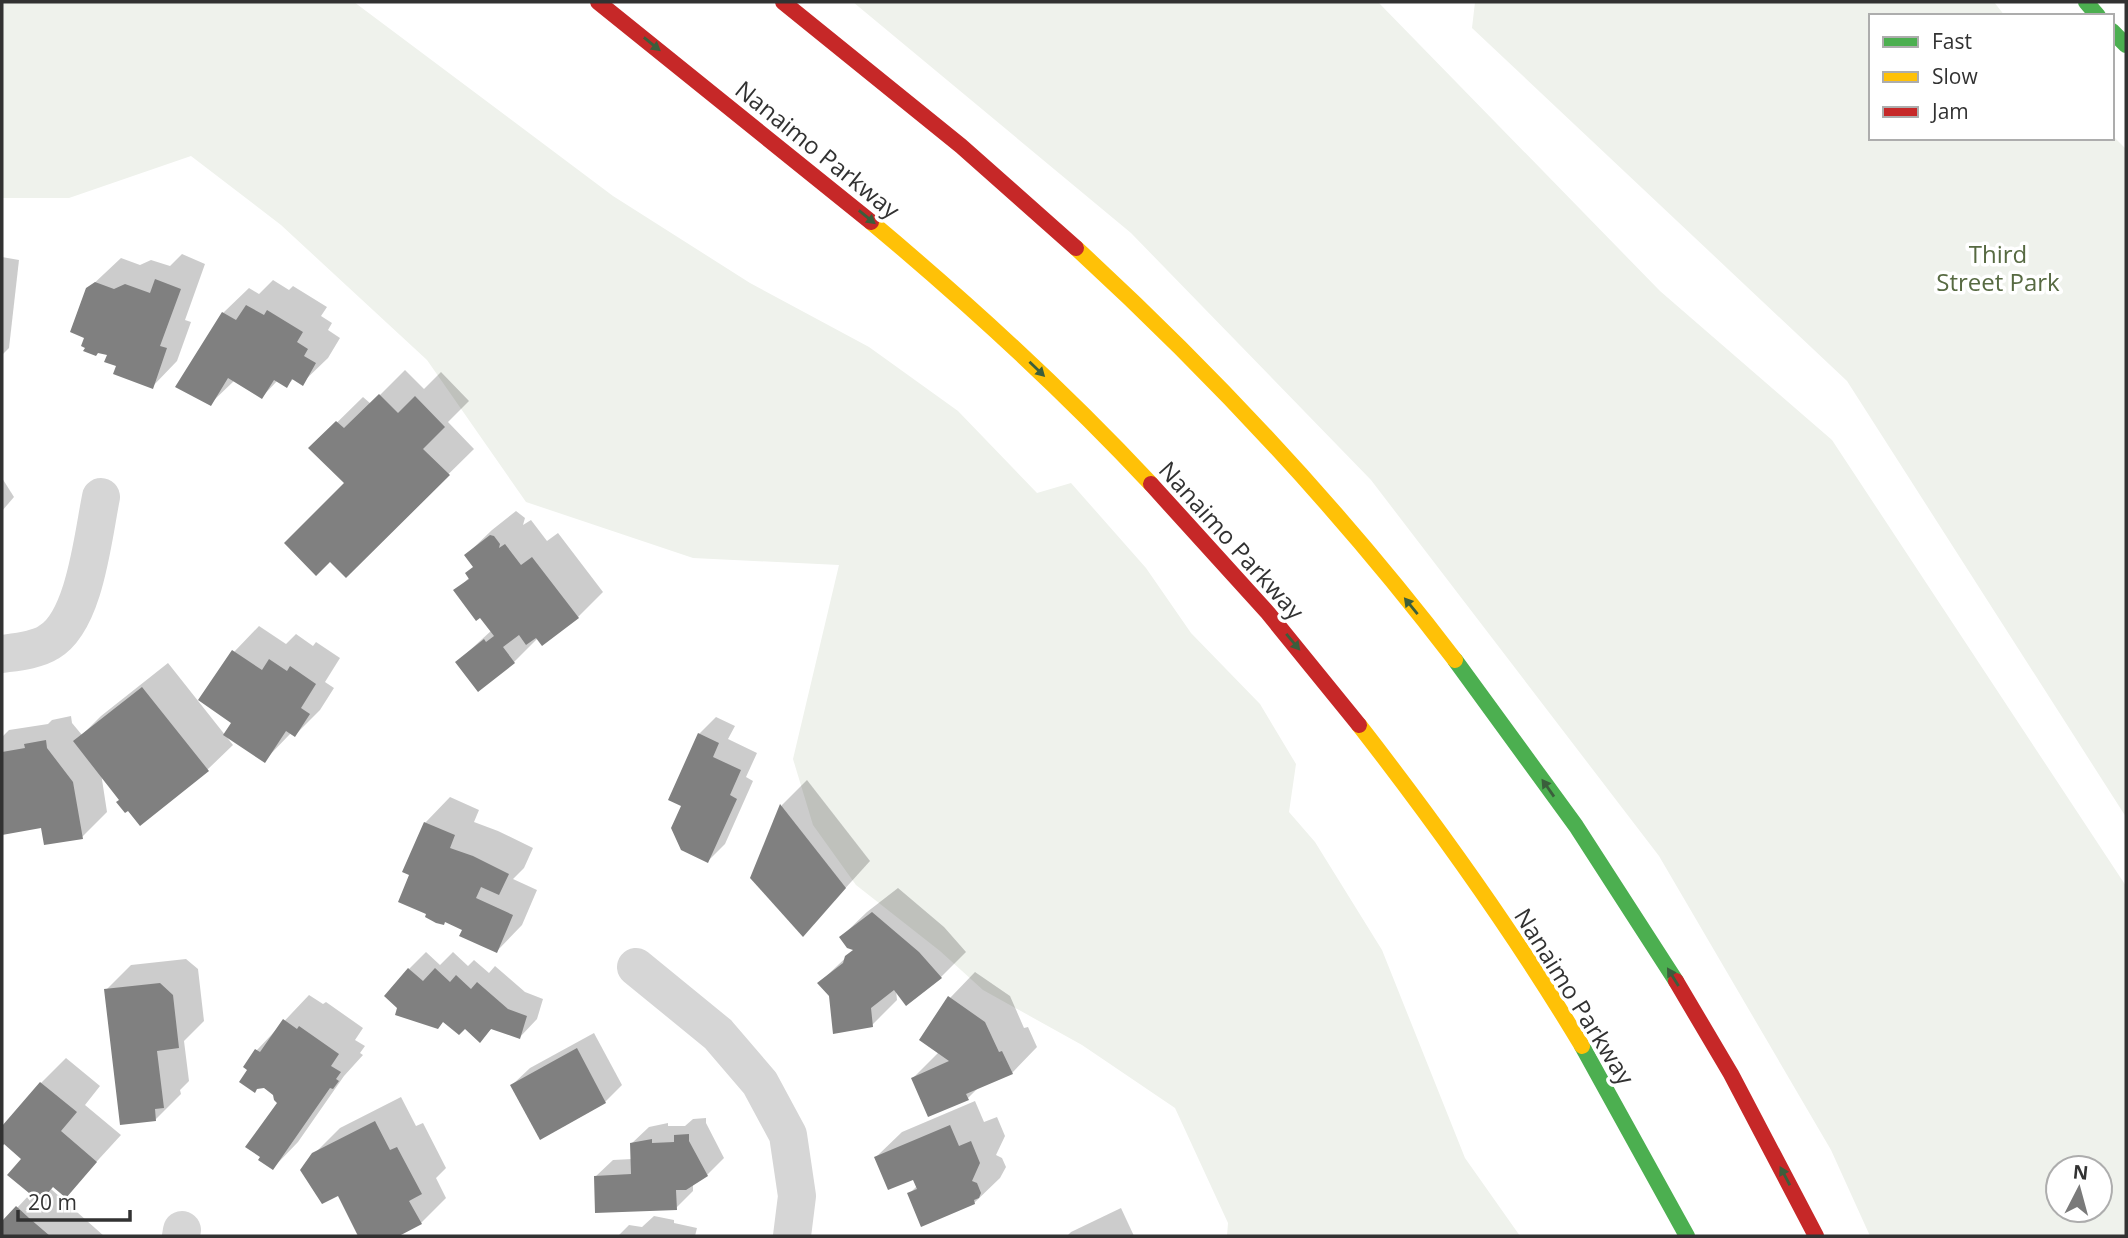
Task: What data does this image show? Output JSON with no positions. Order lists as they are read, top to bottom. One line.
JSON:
{"streets":{"main road":["Nanaimo Parkway"]},"parks":["Third Street Park"],"legend":["Fast","Slow","Jam"],"scale_bar":"20 m","north":"top"}
